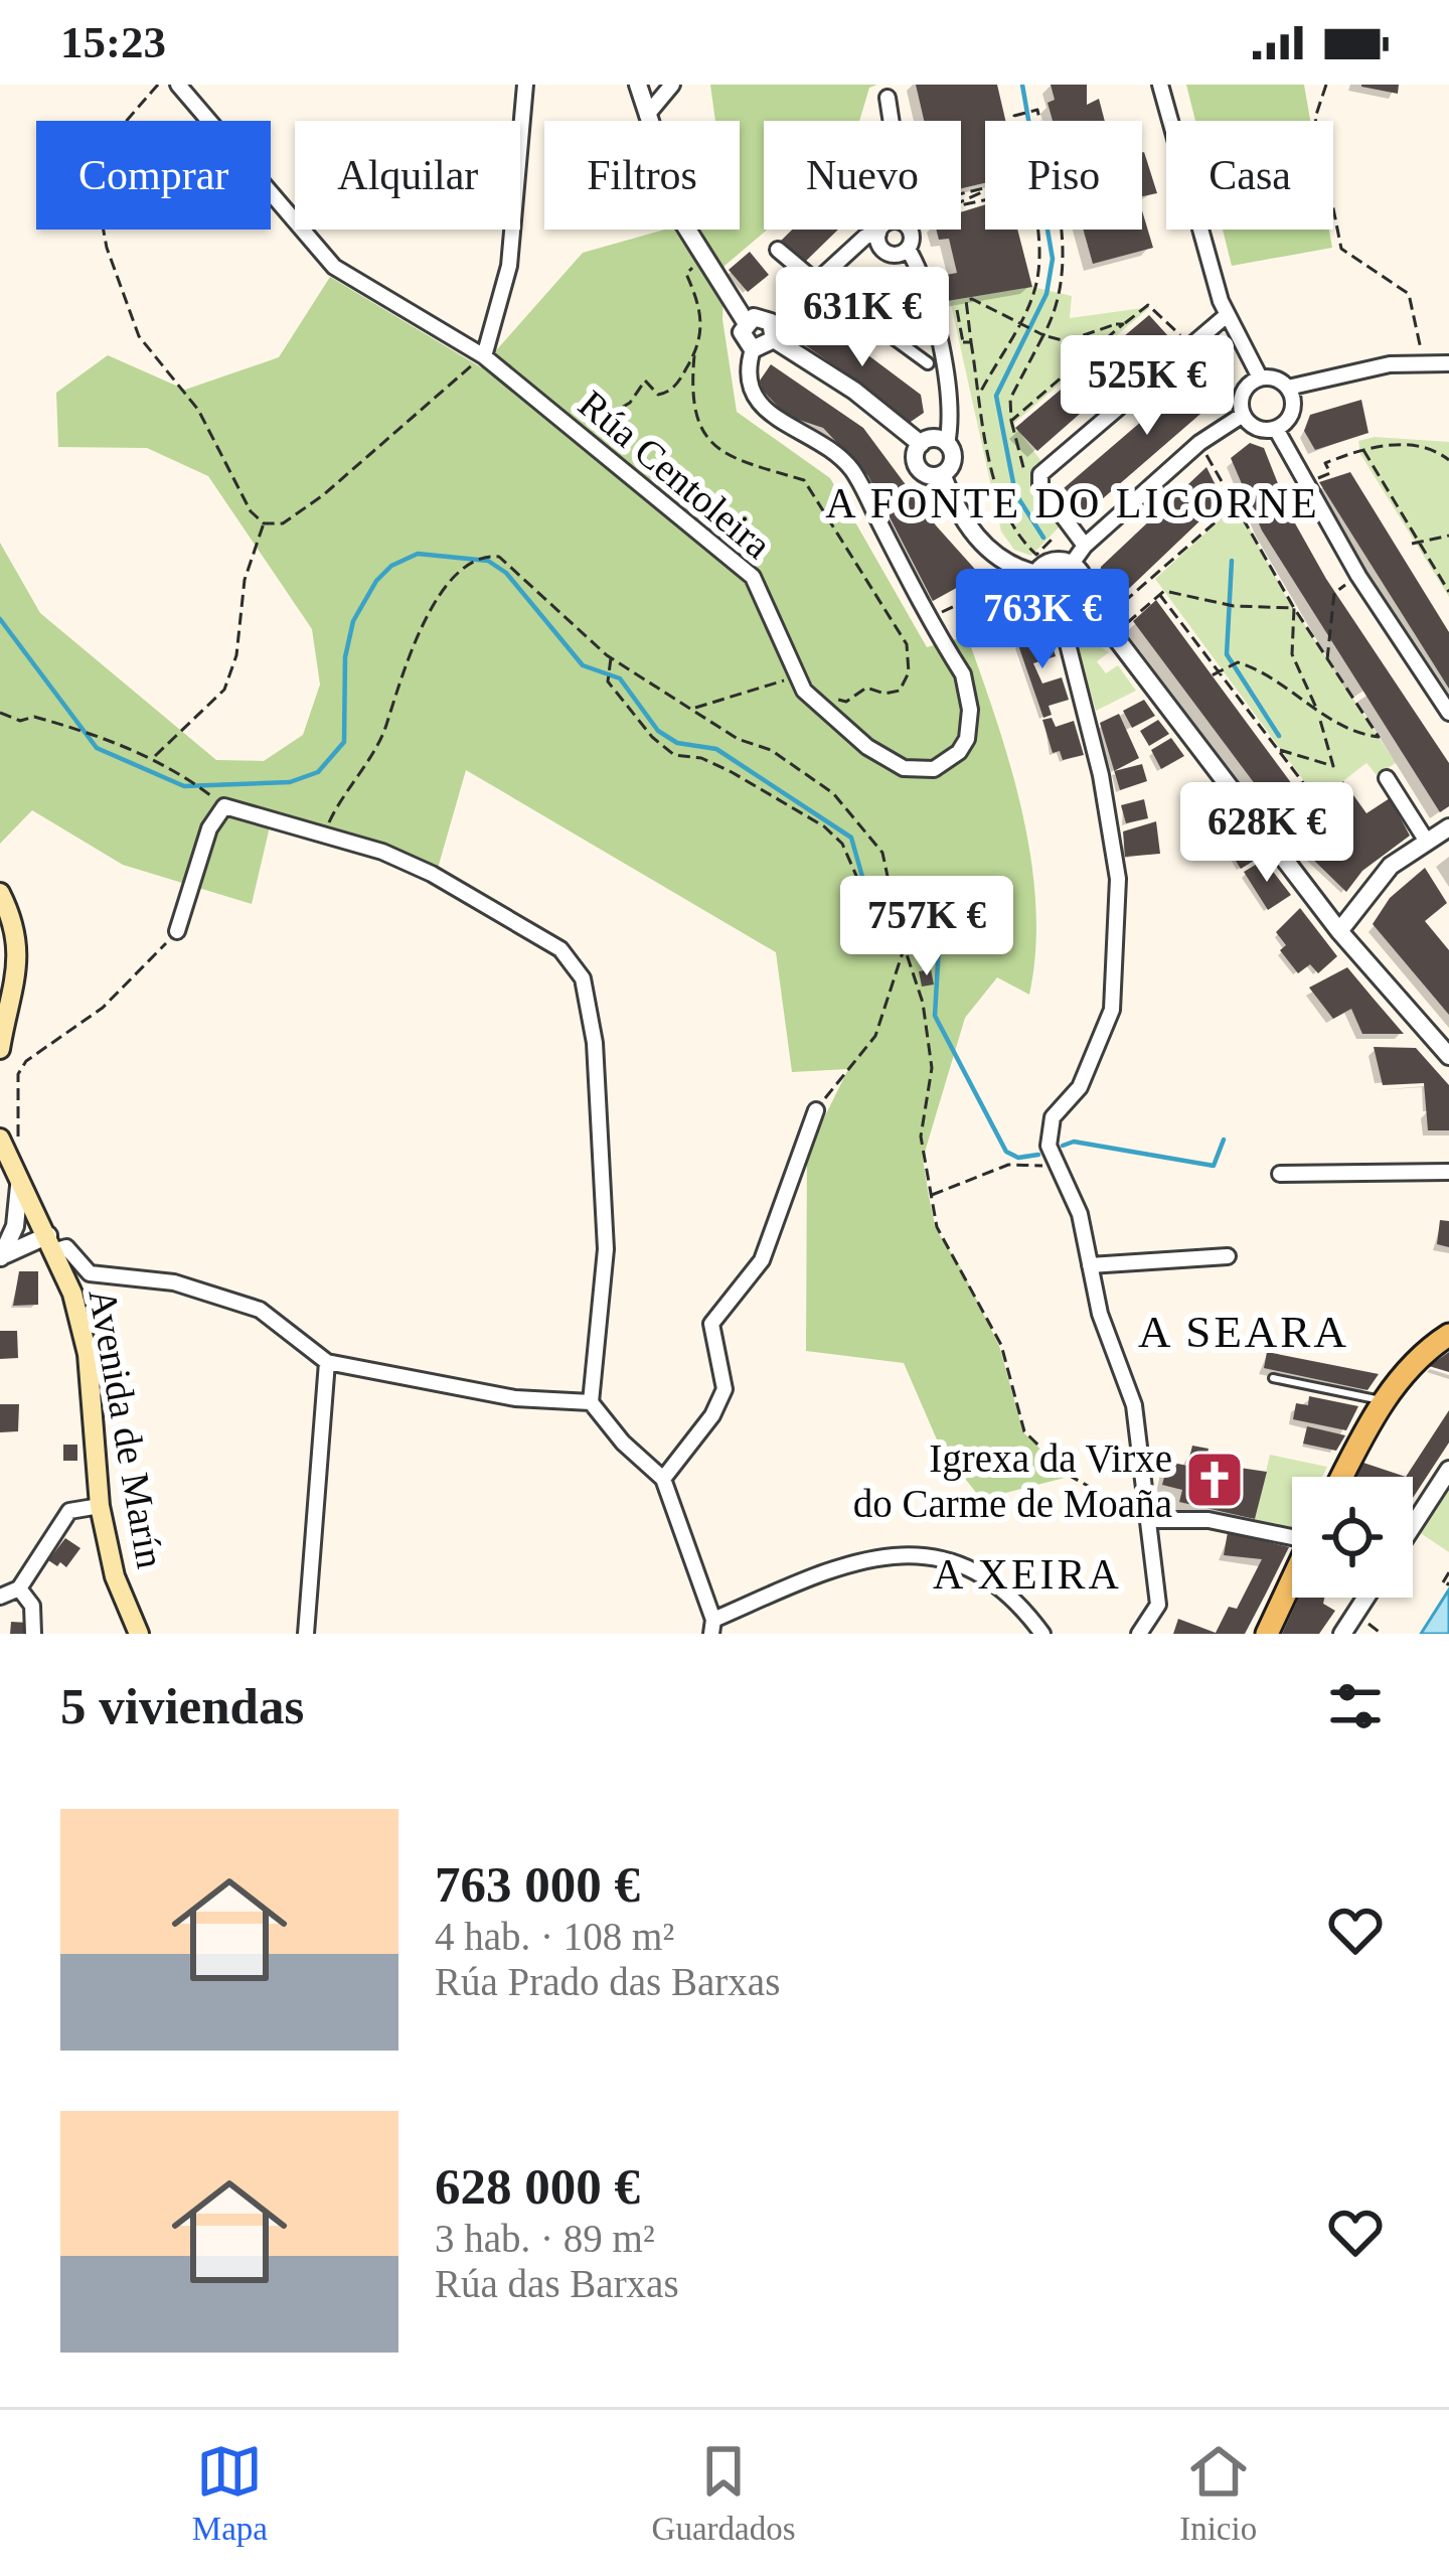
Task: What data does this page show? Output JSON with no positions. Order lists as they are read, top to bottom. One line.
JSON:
{"streets":{"main road":["Avenida de Marín"],"street":["Rúa Centoleira"]},"districts":["A FONTE DO LICORNE","A SEARA","A XEIRA"],"places":{"church":["Igrexa da Virxe do Carme de Moaña"]},"page":{"status":"15:23","chip":["Comprar","Alquilar","Filtros","Nuevo","Piso","Casa"],"price":["631K €","525K €","763K €","628K €","757K €"],"heading":"5 viviendas","list":[{"name":"763 000 €","note":"4 hab. · 108 m² · Rúa Prado das Barxas"},{"name":"628 000 €","note":"3 hab. · 89 m² · Rúa das Barxas"}],"tabs":["Mapa","Guardados","Inicio"]}}
